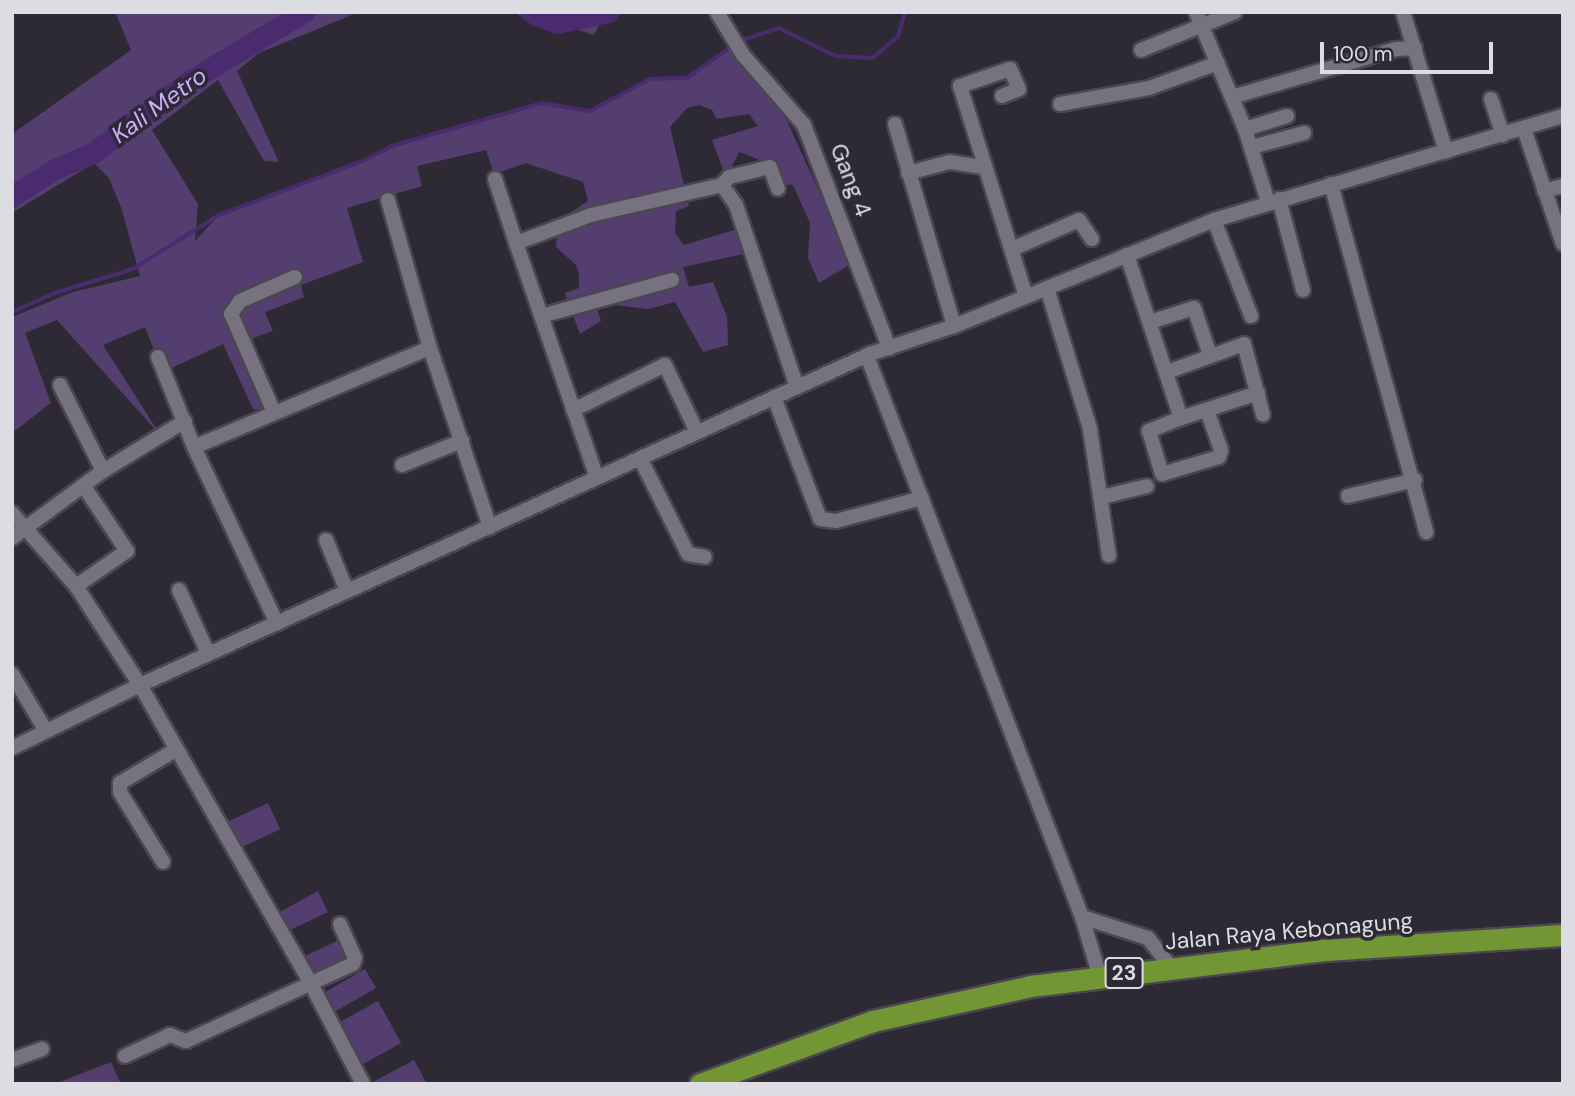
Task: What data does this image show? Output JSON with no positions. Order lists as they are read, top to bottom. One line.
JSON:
{"streets":{"highway":["Jalan Raya Kebonagung","23"],"street":["Gang 4"]},"crossings":[["Gang 4","Jalan Raya Kebonagung"]],"water":["Kali Metro"],"scale_bar":"100 m"}
